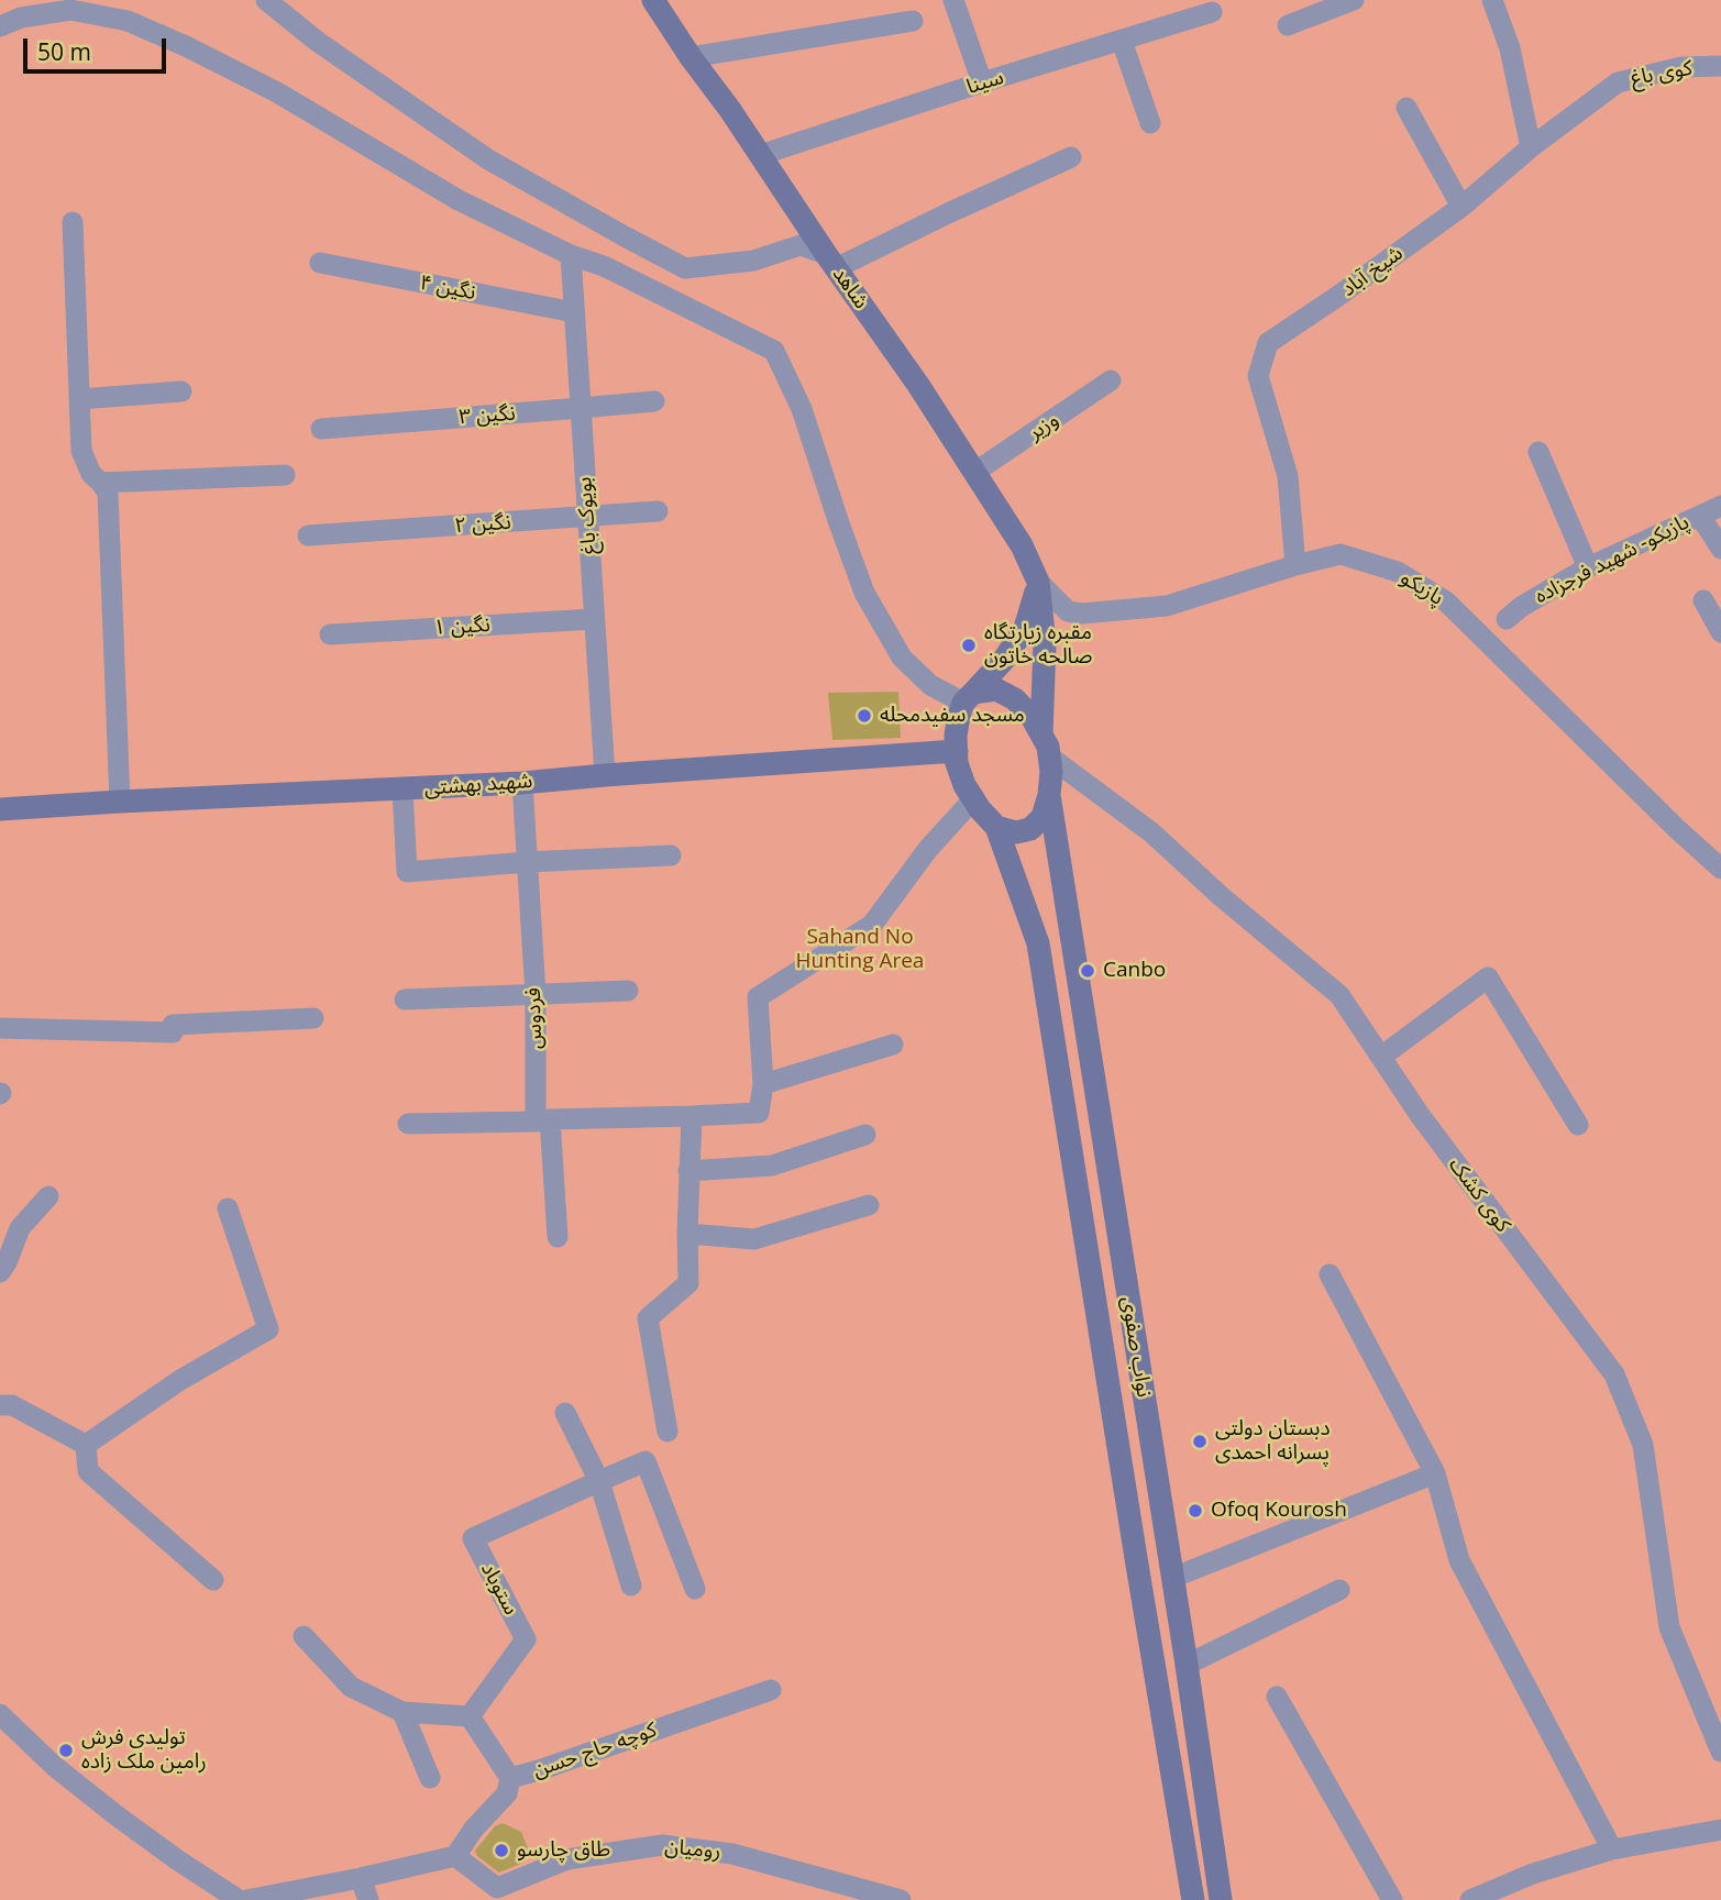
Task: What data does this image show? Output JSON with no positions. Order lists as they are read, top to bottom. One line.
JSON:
{"streets":{"street":["کوی باغ","سینا","شیخ آباد","نگین ۴","شاهد","نگین ۳","وزیر","بویوک باغ","نگین ۲","پازیکو- شهید فرجزاده","پازیکو","نگین ۱","شهید بهشتی","فردوس","کوی کشک","نواب صفوی","ستوباد","کوچه حاج حسن","رومیان"]},"crossings":[["کوی باغ","شیخ آباد"],["سینا","شاهد"],["شیخ آباد","پازیکو"],["نگین ۴","بویوک باغ"],["شاهد","وزیر"],["شاهد","پازیکو"],["شاهد","شهید بهشتی"],["شاهد","کوی کشک"],["شاهد","نواب صفوی"],["نگین ۳","بویوک باغ"],["بویوک باغ","نگین ۲"],["بویوک باغ","نگین ۱"],["بویوک باغ","شهید بهشتی"],["شهید بهشتی","فردوس"],["شهید بهشتی","کوی کشک"],["شهید بهشتی","نواب صفوی"],["کوی کشک","نواب صفوی"],["کوچه حاج حسن","رومیان"]],"parks":["Sahand No Hunting Area"],"places":["مقبره زیارتگاه صالحه خاتون","مسجد سفیدمحله","Canbo","دبستان دولتی پسرانه احمدی","Ofoq Kourosh","تولیدی فرش رامین ملک زاده","طاق چارسو"],"scale_bar":"50 m"}
